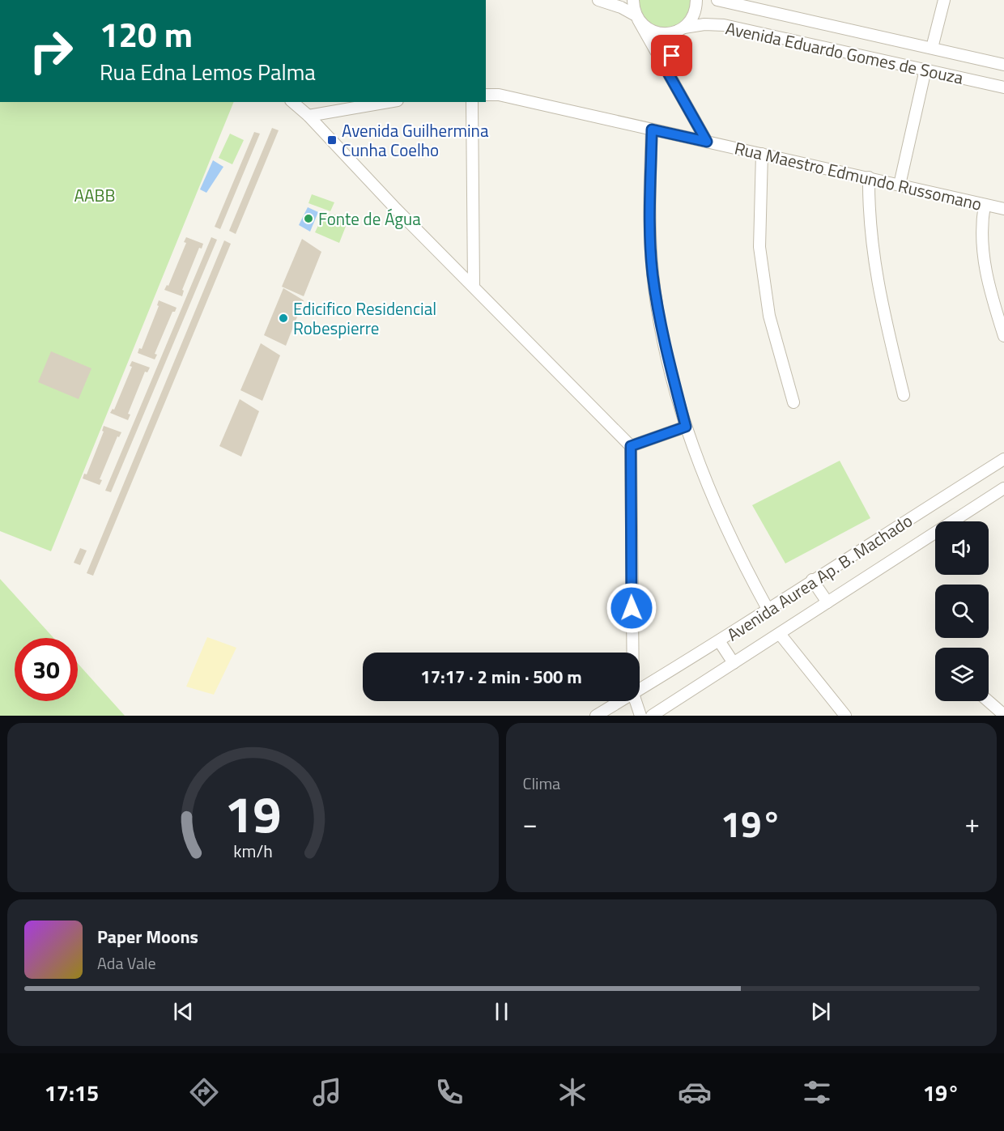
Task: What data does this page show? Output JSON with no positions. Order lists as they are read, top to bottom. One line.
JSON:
{"streets":{"street":["Avenida Eduardo Gomes de Souza","Rua Maestro Edmundo Russomano","Avenida Aurea Ap. B. Machado"]},"parks":["AABB"],"places":{"transit":["Avenida Guilhermina Cunha Coelho"],"other":["Fonte de Água","Edicifico Residencial Robespierre"]},"page":{"turn":["120 m","Rua Edna Lemos Palma"],"limit":"30","trip":"17:17 · 2 min · 500 m","tile":"Clima","heat":["−","19°","+"],"song":["Paper Moons","Ada Vale"],"tabs":["17:15","19°"],"gauge":["19","km/h"]}}
